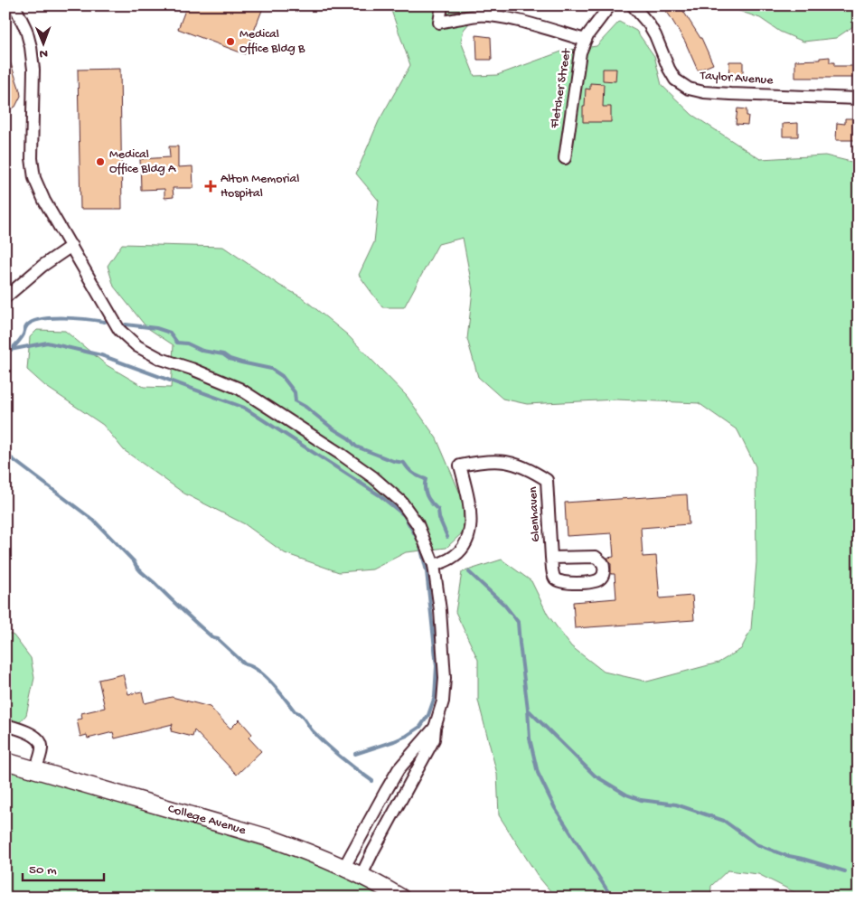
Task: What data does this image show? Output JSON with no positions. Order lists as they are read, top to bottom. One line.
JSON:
{"streets":{"main road":["College Avenue"],"street":["Taylor Avenue","Fletcher Street","Glenhaven"]},"places":{"other":["Medical Office Bldg B","Medical Office Bldg A"],"health":["Alton Memorial Hospital"]},"scale_bar":"50 m","north":"bottom"}
